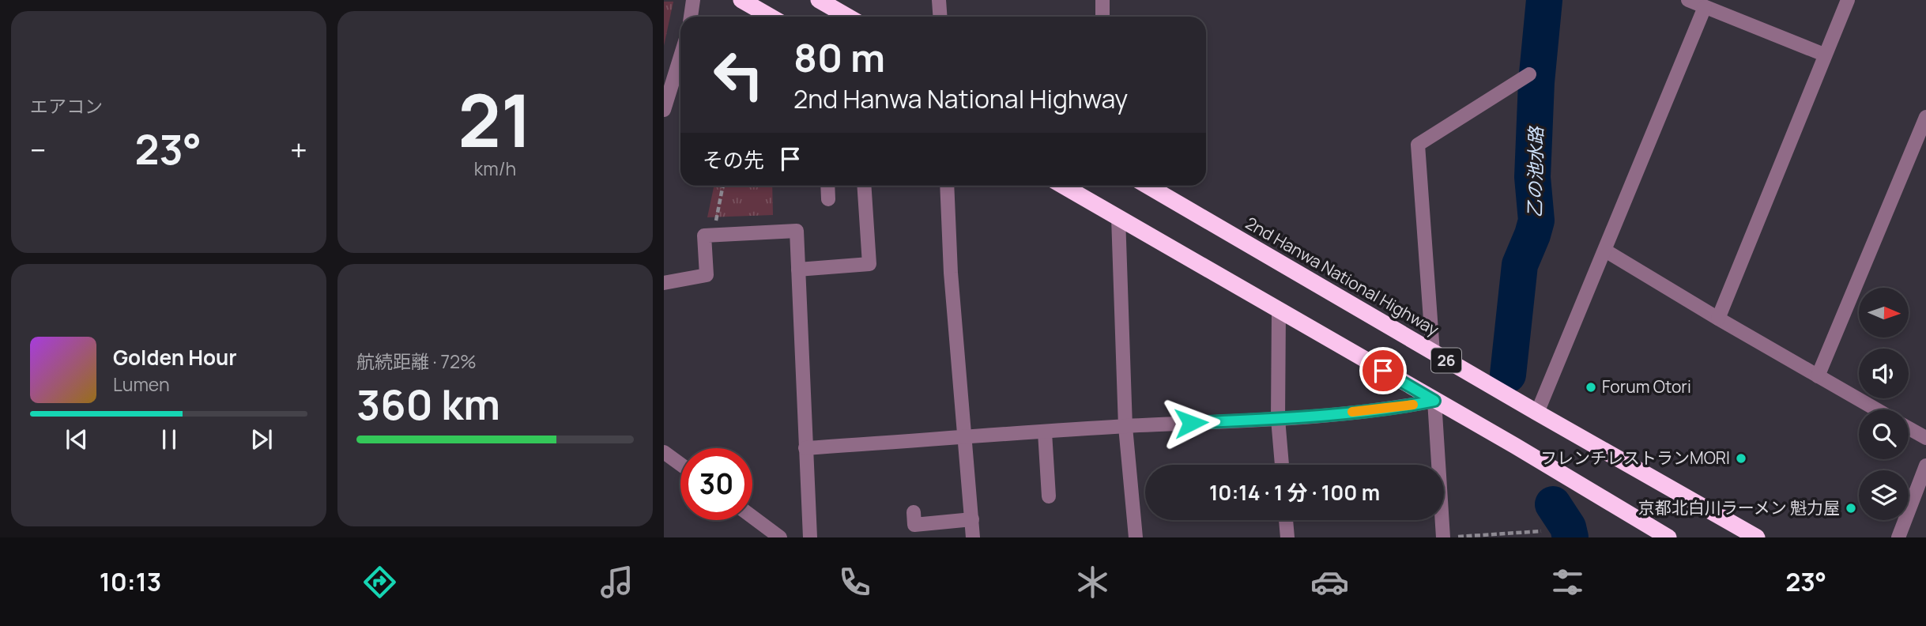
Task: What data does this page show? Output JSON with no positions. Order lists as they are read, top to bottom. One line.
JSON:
{"streets":{"highway":["2nd Hanwa National Highway","26"]},"water":["乙の池水路"],"places":["Forum Otori","フレンチレストランMORI","京都北白川ラーメン 魁力屋"],"north":"right","page":{"tile":["エアコン",["21","km/h"],["航続距離 · 72%","360 km"]],"turn":["80 m","2nd Hanwa National Highway"],"heat":["−","23°","+"],"then":"その先","song":["Golden Hour","Lumen"],"limit":"30","trip":"10:14 · 1 分 · 100 m","tabs":["10:13","23°"]}}
